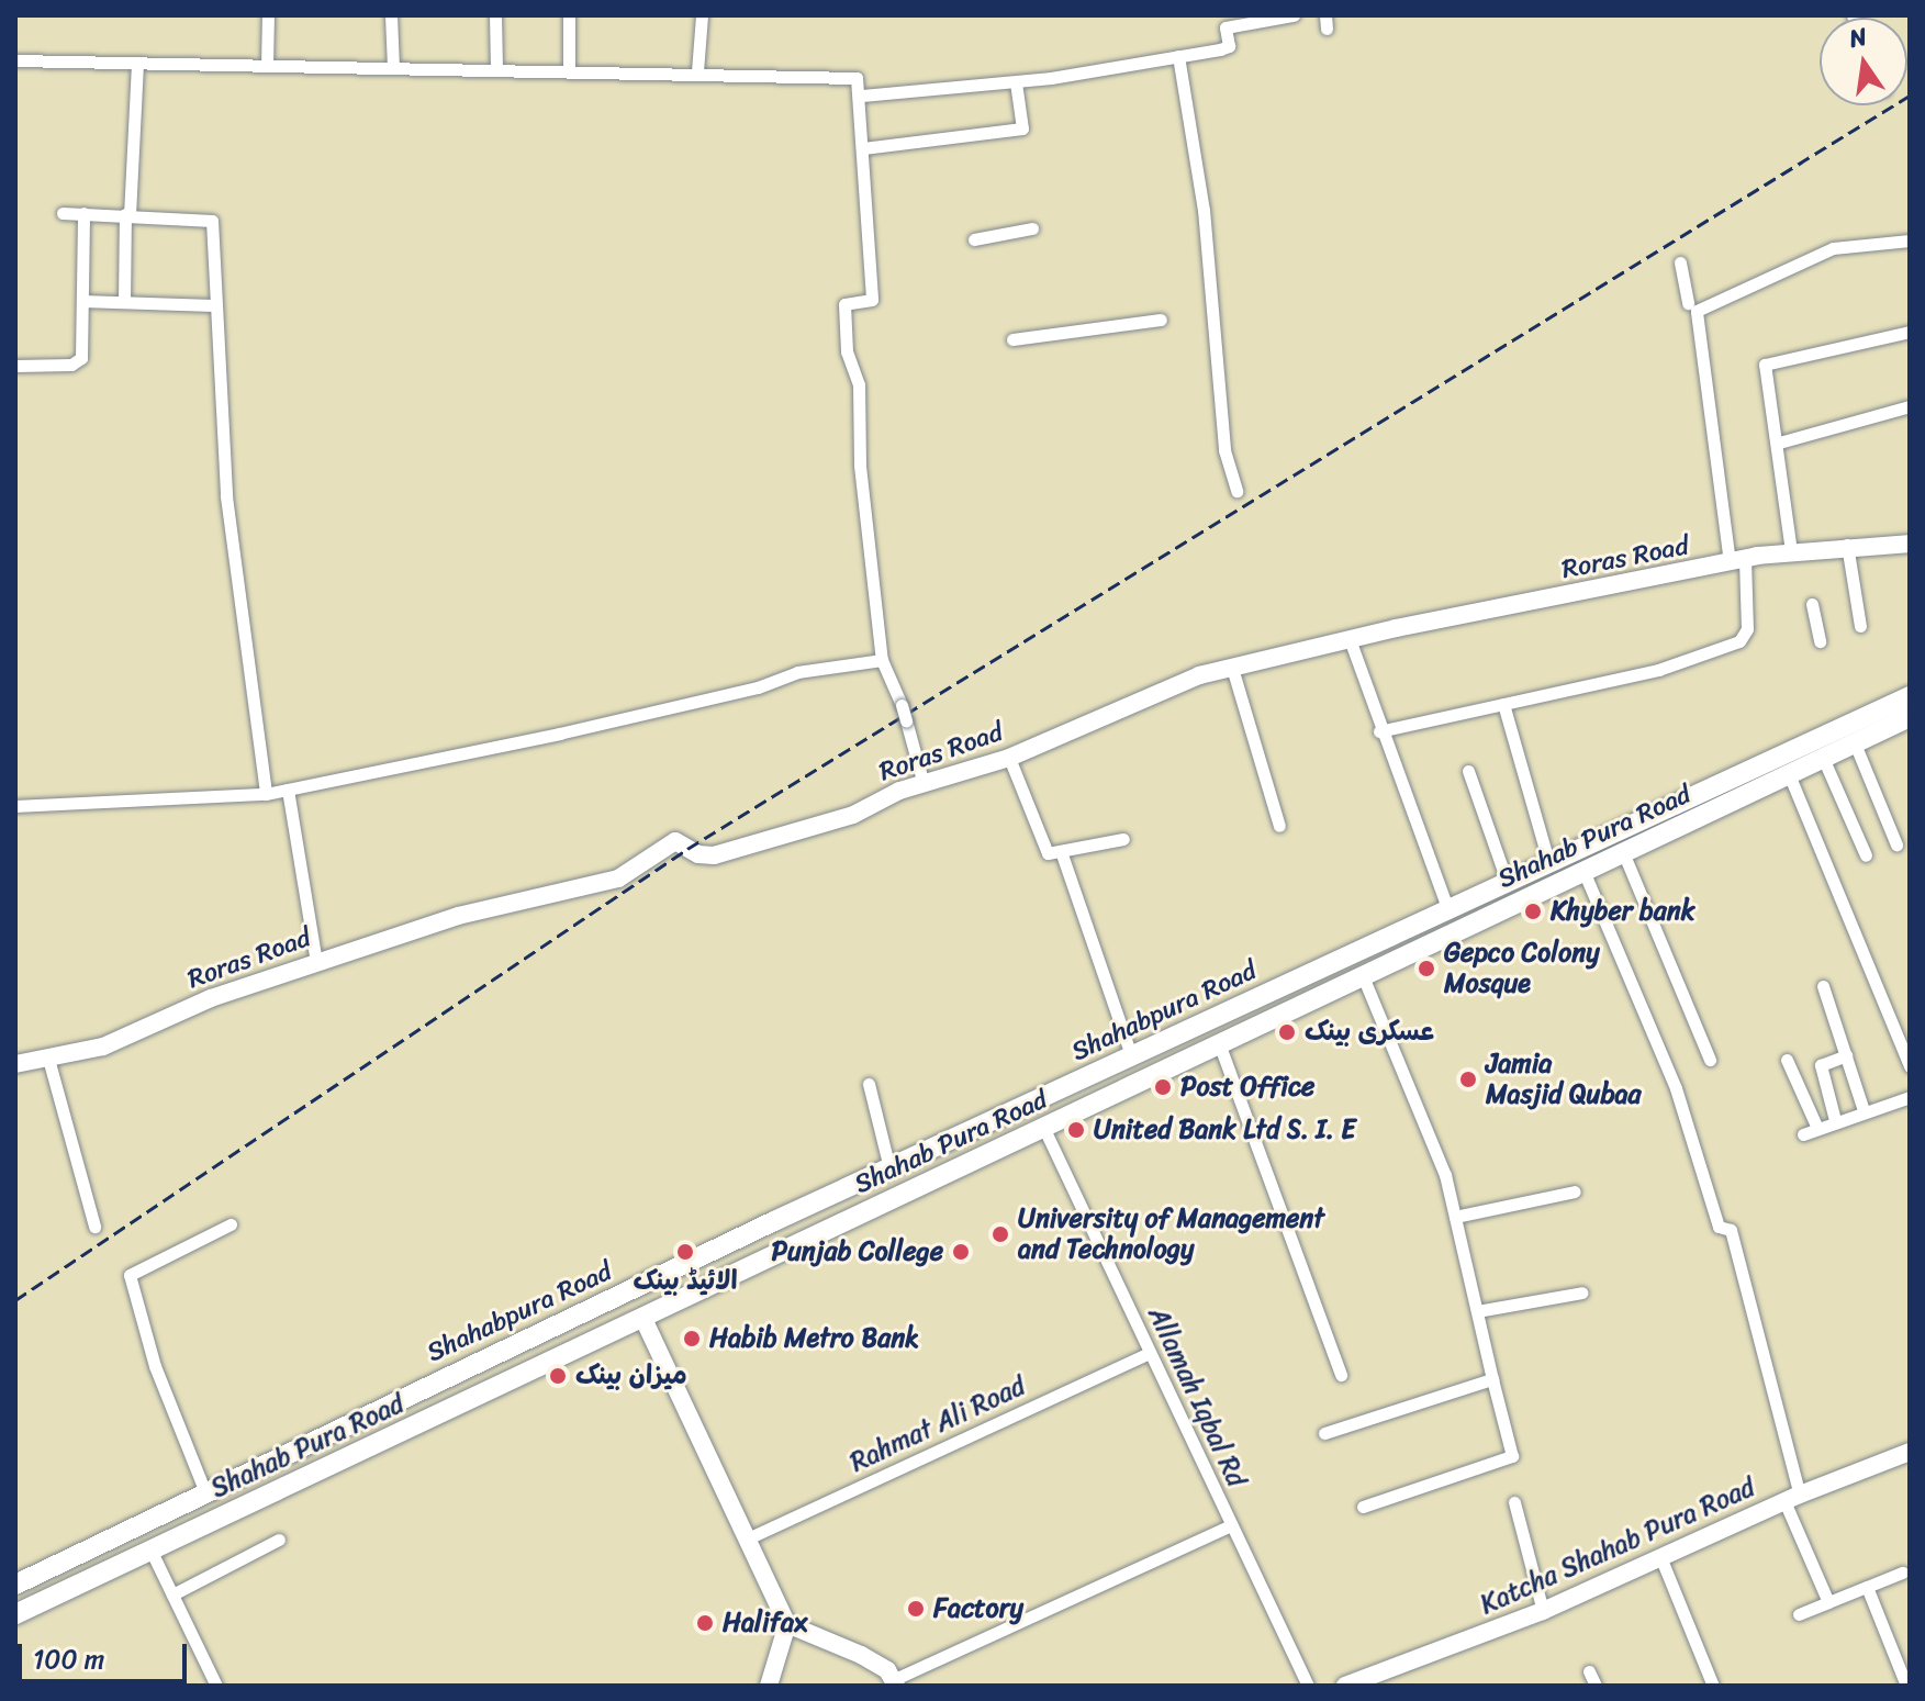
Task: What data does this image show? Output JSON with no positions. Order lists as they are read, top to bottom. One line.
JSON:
{"streets":{"main road":["Roras Road","Shahab Pura Road","Shahabpura Road","Katcha Shahab Pura Road"],"street":["Allamah Iqbal Rd","Rahmat Ali Road"]},"crossings":[["Shahab Pura Road","Shahabpura Road"],["Shahab Pura Road","Allamah Iqbal Rd"],["Allamah Iqbal Rd","Rahmat Ali Road"]],"places":["Khyber bank","Gepco Colony Mosque","عسکری بینک","Jamia Masjid Qubaa","Post Office","United Bank Ltd S. I. E","University of Management and Technology","الائیڈ بینک","Punjab College","Habib Metro Bank","میزان بینک","Factory","Halifax"],"scale_bar":"100 m","north":"top"}
